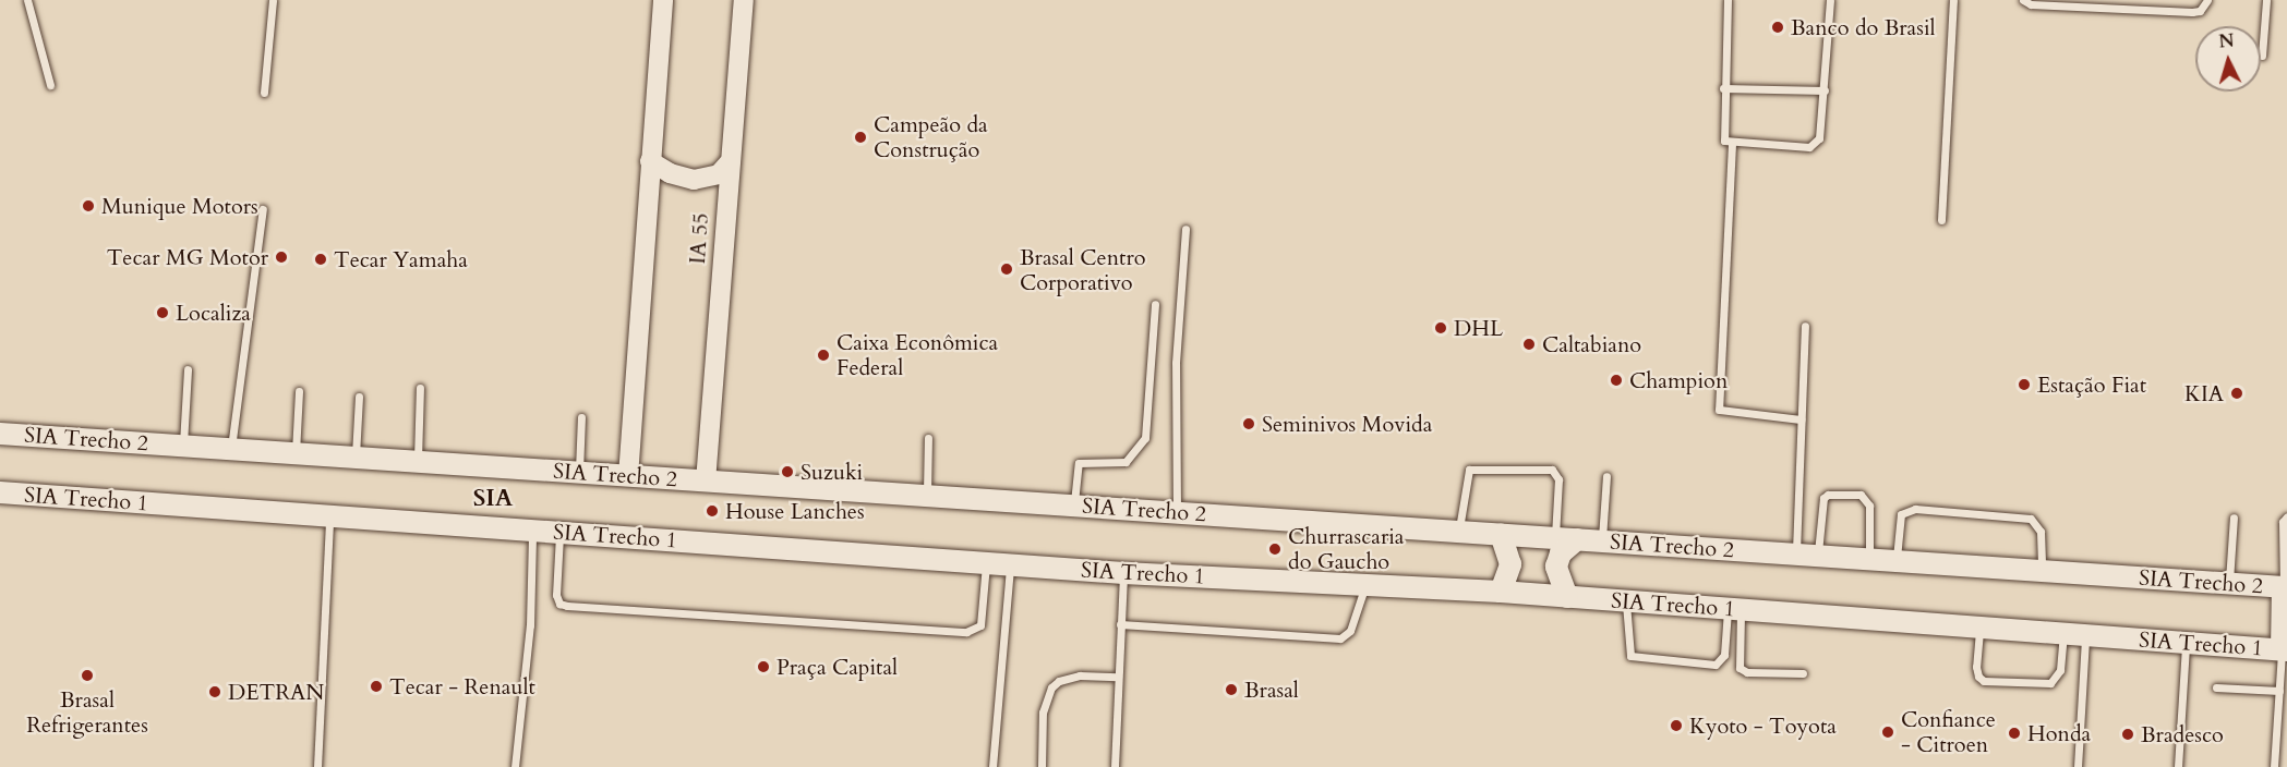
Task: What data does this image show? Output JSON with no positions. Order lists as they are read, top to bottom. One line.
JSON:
{"streets":{"main road":["SIA Trecho 2","SIA Trecho 1"],"street":["IA 55"]},"crossings":[["IA 55","SIA Trecho 2"]],"districts":["SIA"],"places":["Banco do Brasil","Campeão da Construção","Munique Motors","Tecar MG Motor","Tecar Yamaha","Brasal Centro Corporativo","Localiza","DHL","Caltabiano","Caixa Econômica Federal","Champion","Estação Fiat","KIA","Seminivos Movida","Suzuki","House Lanches","Churrascaria do Gaucho","Praça Capital","Brasal Refrigerantes","Tecar - Renault","Brasal","DETRAN","Kyoto - Toyota","Confiance - Citroen","Honda","Bradesco"],"north":"top"}
